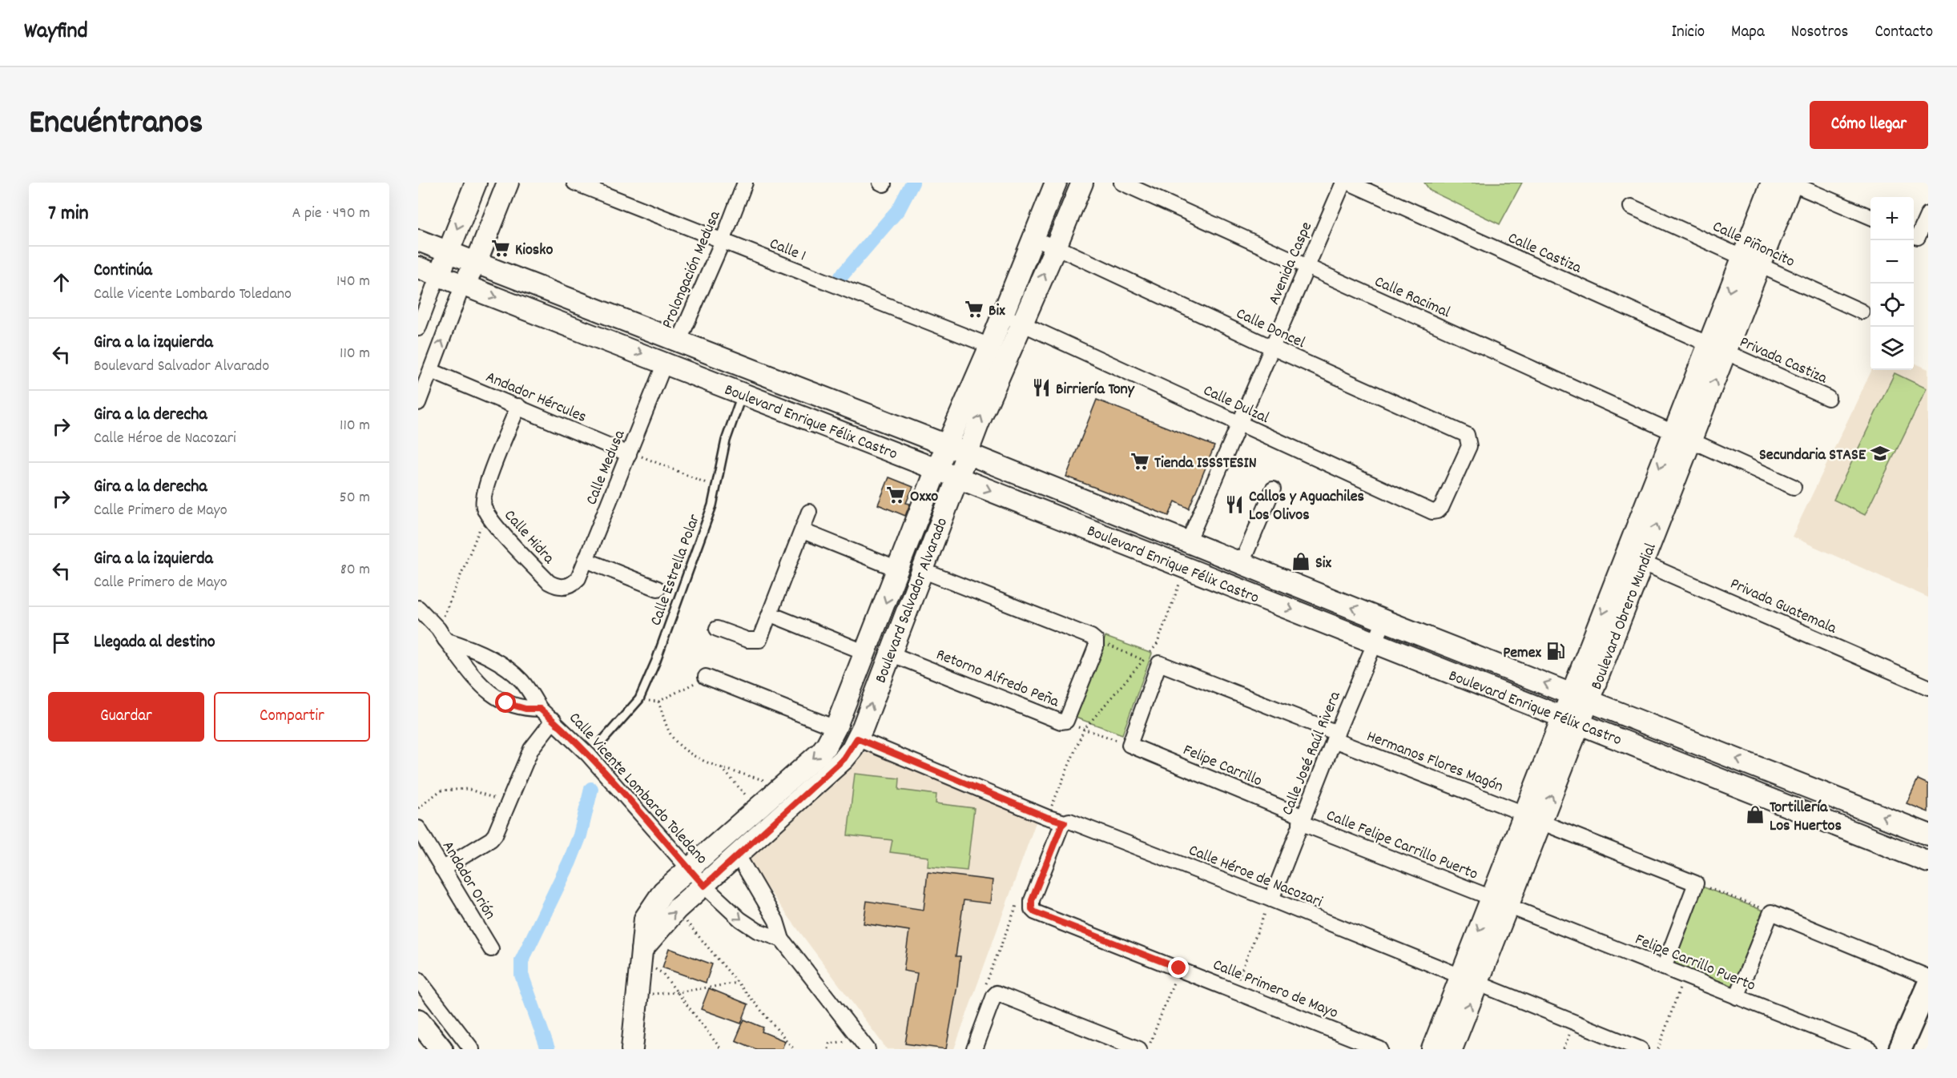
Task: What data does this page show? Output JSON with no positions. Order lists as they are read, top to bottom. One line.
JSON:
{"streets":{"street":["Calle Piñoncito","Calle 1","Calle Castiza","Avenida Caspe","Prolongación Medusa","Calle Racimal","Calle Doncel","Privada Castiza","Andador Hércules","Calle Dulzal","Boulevard Enrique Félix Castro","Calle Medusa","Calle Hidra","Boulevard Salvador Alvarado","Privada Guatemala","Boulevard Obrero Mundial","Retorno Alfredo Peña","Calle José Raúl Rivera","Hermanos Flores Magón","Felipe Carrillo","Calle Vicente Lombardo Toledano","Calle Felipe Carrillo Puerto","Calle Héroe de Nacozari","Andador Orión","Felipe Carrillo Puerto","Calle Primero de Mayo"],"lane":["Calle Estrella Polar"]},"crossings":[["Calle Piñoncito","Boulevard Obrero Mundial"],["Calle 1","Prolongación Medusa"],["Calle 1","Boulevard Salvador Alvarado"],["Calle Castiza","Privada Castiza"],["Calle Castiza","Boulevard Obrero Mundial"],["Avenida Caspe","Calle Racimal"],["Avenida Caspe","Calle Doncel"],["Avenida Caspe","Calle Dulzal"],["Avenida Caspe","Boulevard Enrique Félix Castro"],["Prolongación Medusa","Boulevard Enrique Félix Castro"],["Calle Racimal","Boulevard Obrero Mundial"],["Calle Doncel","Calle Dulzal"],["Calle Doncel","Boulevard Salvador Alvarado"],["Privada Castiza","Boulevard Obrero Mundial"],["Andador Hércules","Calle Medusa"],["Andador Hércules","Calle Hidra"],["Calle Dulzal","Boulevard Salvador Alvarado"],["Boulevard Enrique Félix Castro","Calle Medusa"],["Boulevard Enrique Félix Castro","Calle Estrella Polar"],["Boulevard Enrique Félix Castro","Boulevard Salvador Alvarado"],["Boulevard Enrique Félix Castro","Boulevard Obrero Mundial"],["Boulevard Enrique Félix Castro","Calle José Raúl Rivera"],["Calle Medusa","Calle Hidra"],["Boulevard Salvador Alvarado","Retorno Alfredo Peña"],["Boulevard Salvador Alvarado","Calle Vicente Lombardo Toledano"],["Boulevard Salvador Alvarado","Calle Héroe de Nacozari"],["Privada Guatemala","Boulevard Obrero Mundial"],["Boulevard Obrero Mundial","Hermanos Flores Magón"],["Boulevard Obrero Mundial","Calle Felipe Carrillo Puerto"],["Boulevard Obrero Mundial","Calle Héroe de Nacozari"],["Boulevard Obrero Mundial","Felipe Carrillo Puerto"],["Calle José Raúl Rivera","Hermanos Flores Magón"],["Calle José Raúl Rivera","Felipe Carrillo"],["Calle José Raúl Rivera","Calle Felipe Carrillo Puerto"],["Calle José Raúl Rivera","Calle Héroe de Nacozari"],["Felipe Carrillo","Calle Felipe Carrillo Puerto"],["Calle Felipe Carrillo Puerto","Felipe Carrillo Puerto"],["Calle Héroe de Nacozari","Calle Primero de Mayo"]],"places":{"supermarket":["Kiosko","Bix","Tienda ISSSTESIN","Oxxo"],"restaurant":["Birriería Tony","Callos y Aguachiles Los Olivos"],"school or university":["Secundaria STASE"],"shop":["Six","Tortillería Los Huertos"],"fuel station":["Pemex"]},"page":{"header":"Wayfind","nav":["Inicio","Mapa","Nosotros","Contacto"],"title":"Encuéntranos","buttons":["Cómo llegar",["Guardar","Compartir"]],"heading":["7 min","A pie · 490 m"],"map_buttons":["+","−"],"list":[["Continúa","Calle Vicente Lombardo Toledano","140 m"],["Gira a la izquierda","Boulevard Salvador Alvarado","110 m"],["Gira a la derecha","Calle Héroe de Nacozari","110 m"],["Gira a la derecha","Calle Primero de Mayo","50 m"],["Gira a la izquierda","Calle Primero de Mayo","80 m"],"Llegada al destino"]}}
